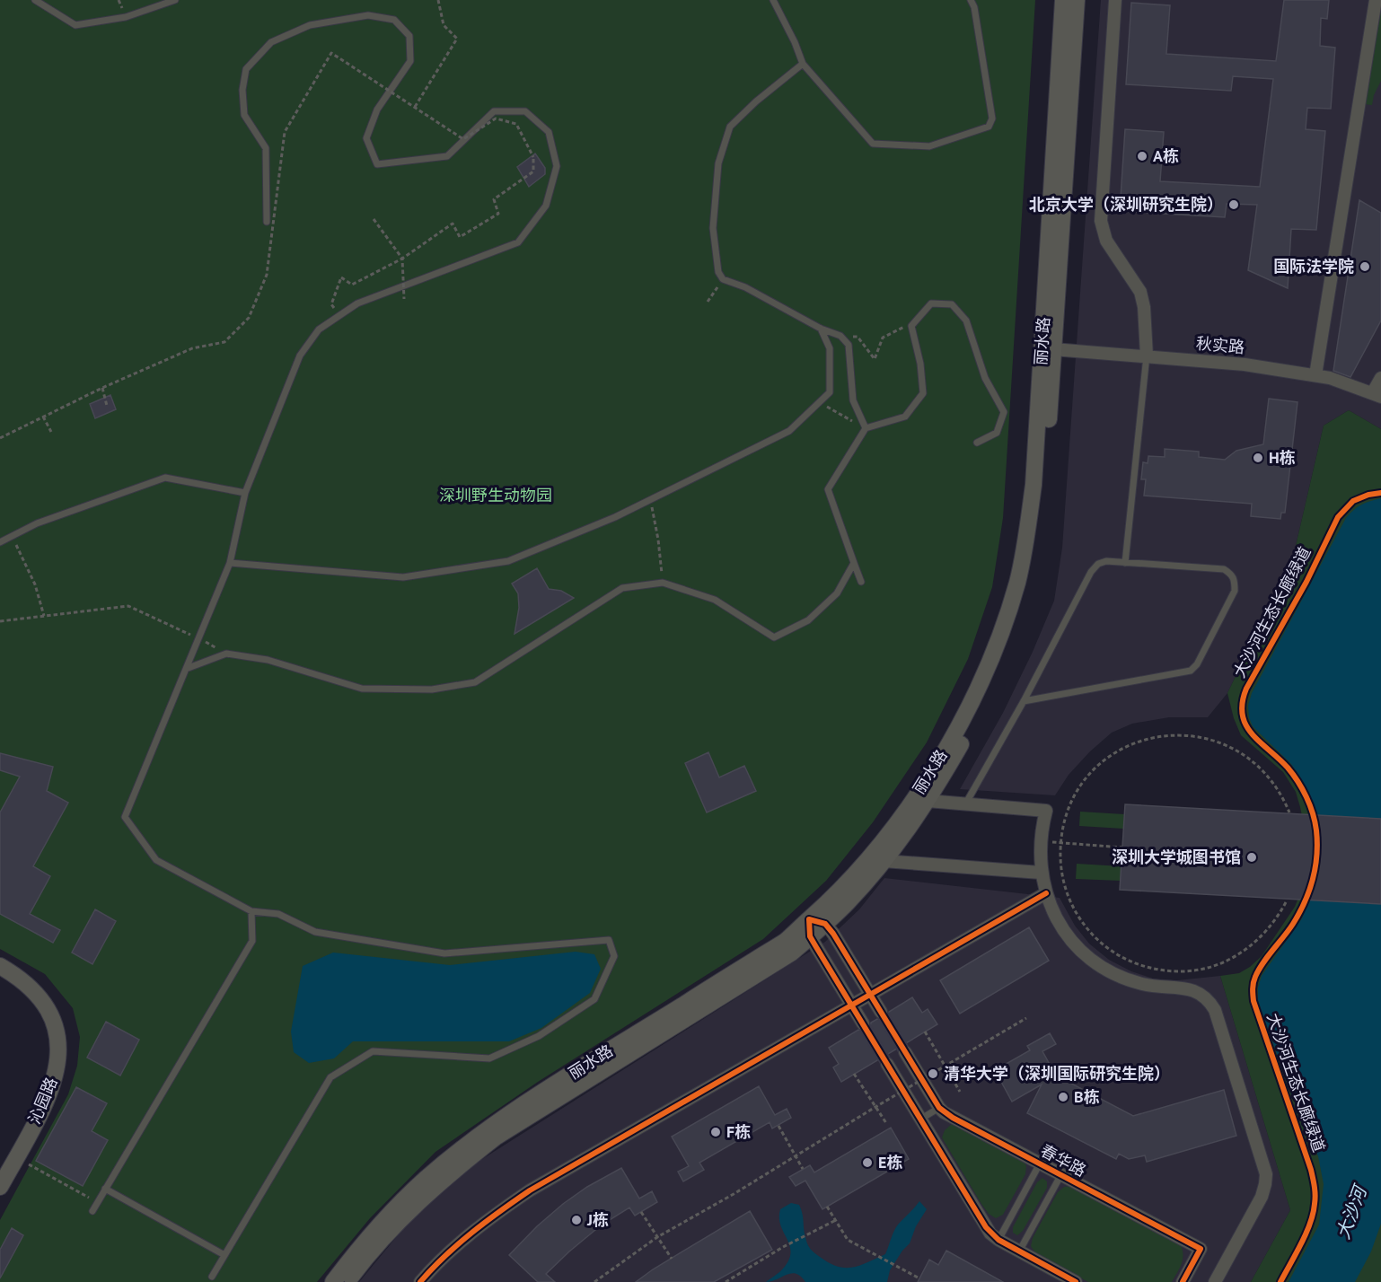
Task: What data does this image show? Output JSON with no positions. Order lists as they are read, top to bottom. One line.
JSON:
{"streets":{"main road":["丽水路","沁园路"],"street":["秋实路","春华路"],"cycle path":["大沙河生态长廊绿道"]},"crossings":[["丽水路","秋实路"]],"water":["大沙河"],"parks":["深圳野生动物园"],"places":["A栋","北京大学（深圳研究生院）","国际法学院","H栋","深圳大学城图书馆","清华大学（深圳国际研究生院）","B栋","F栋","E栋","J栋"]}
